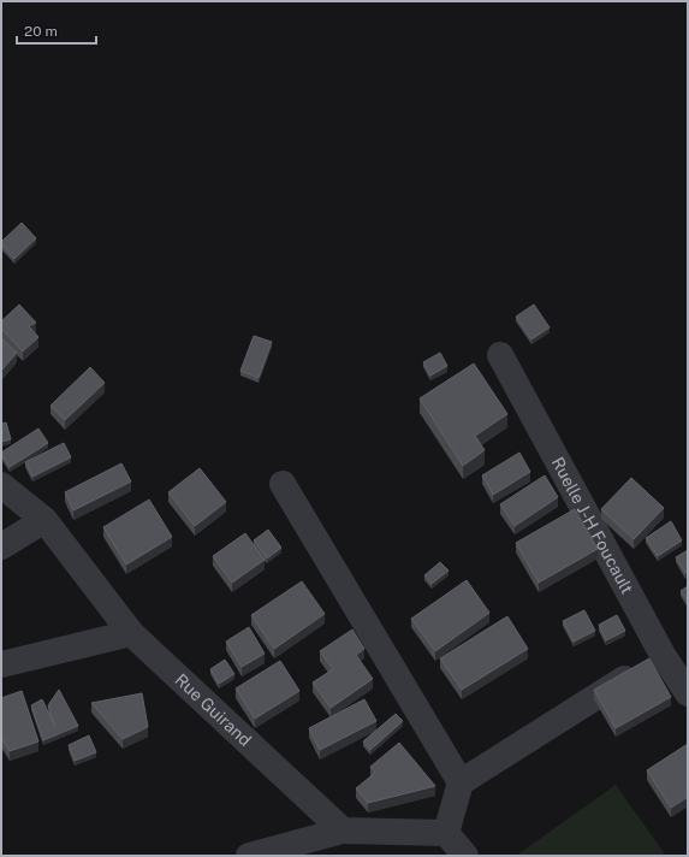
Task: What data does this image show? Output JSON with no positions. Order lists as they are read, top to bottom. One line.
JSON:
{"streets":{"street":["Ruelle J-H Foucault","Rue Guirand"]},"scale_bar":"20 m"}
